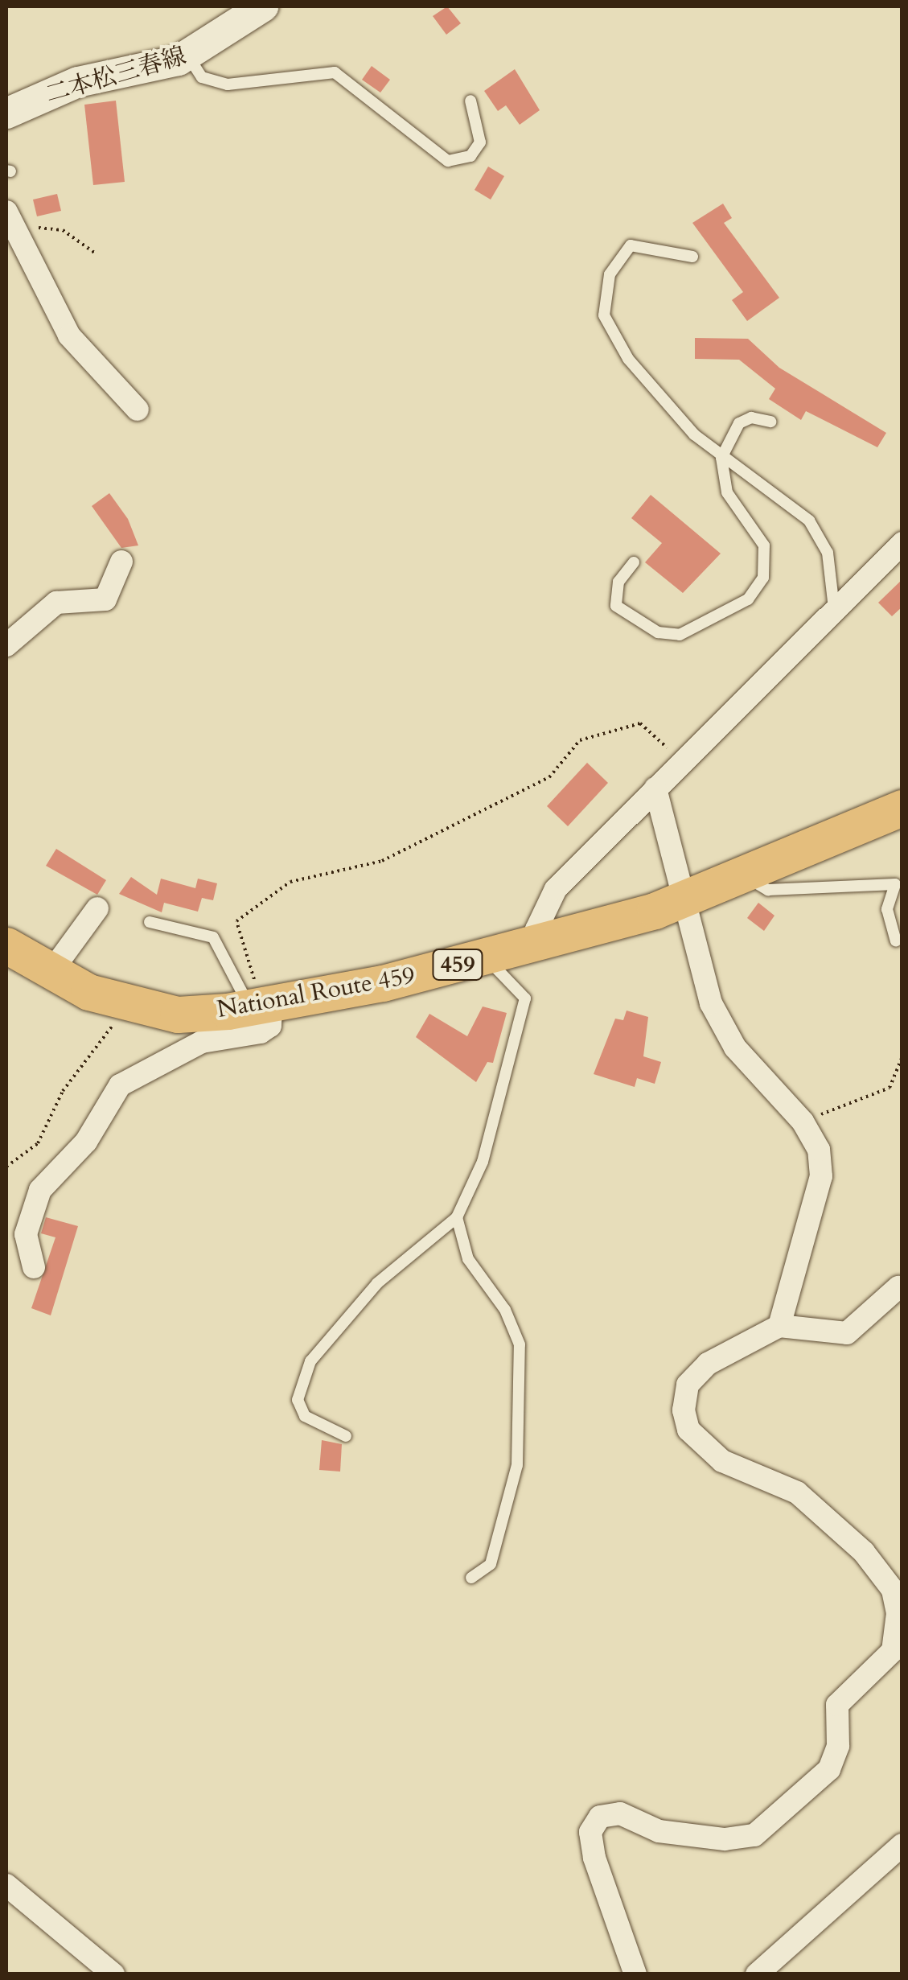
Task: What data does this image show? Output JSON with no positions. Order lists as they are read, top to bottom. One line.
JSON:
{"streets":{"highway":["459","National Route 459"],"main road":["二本松三春線"]}}
